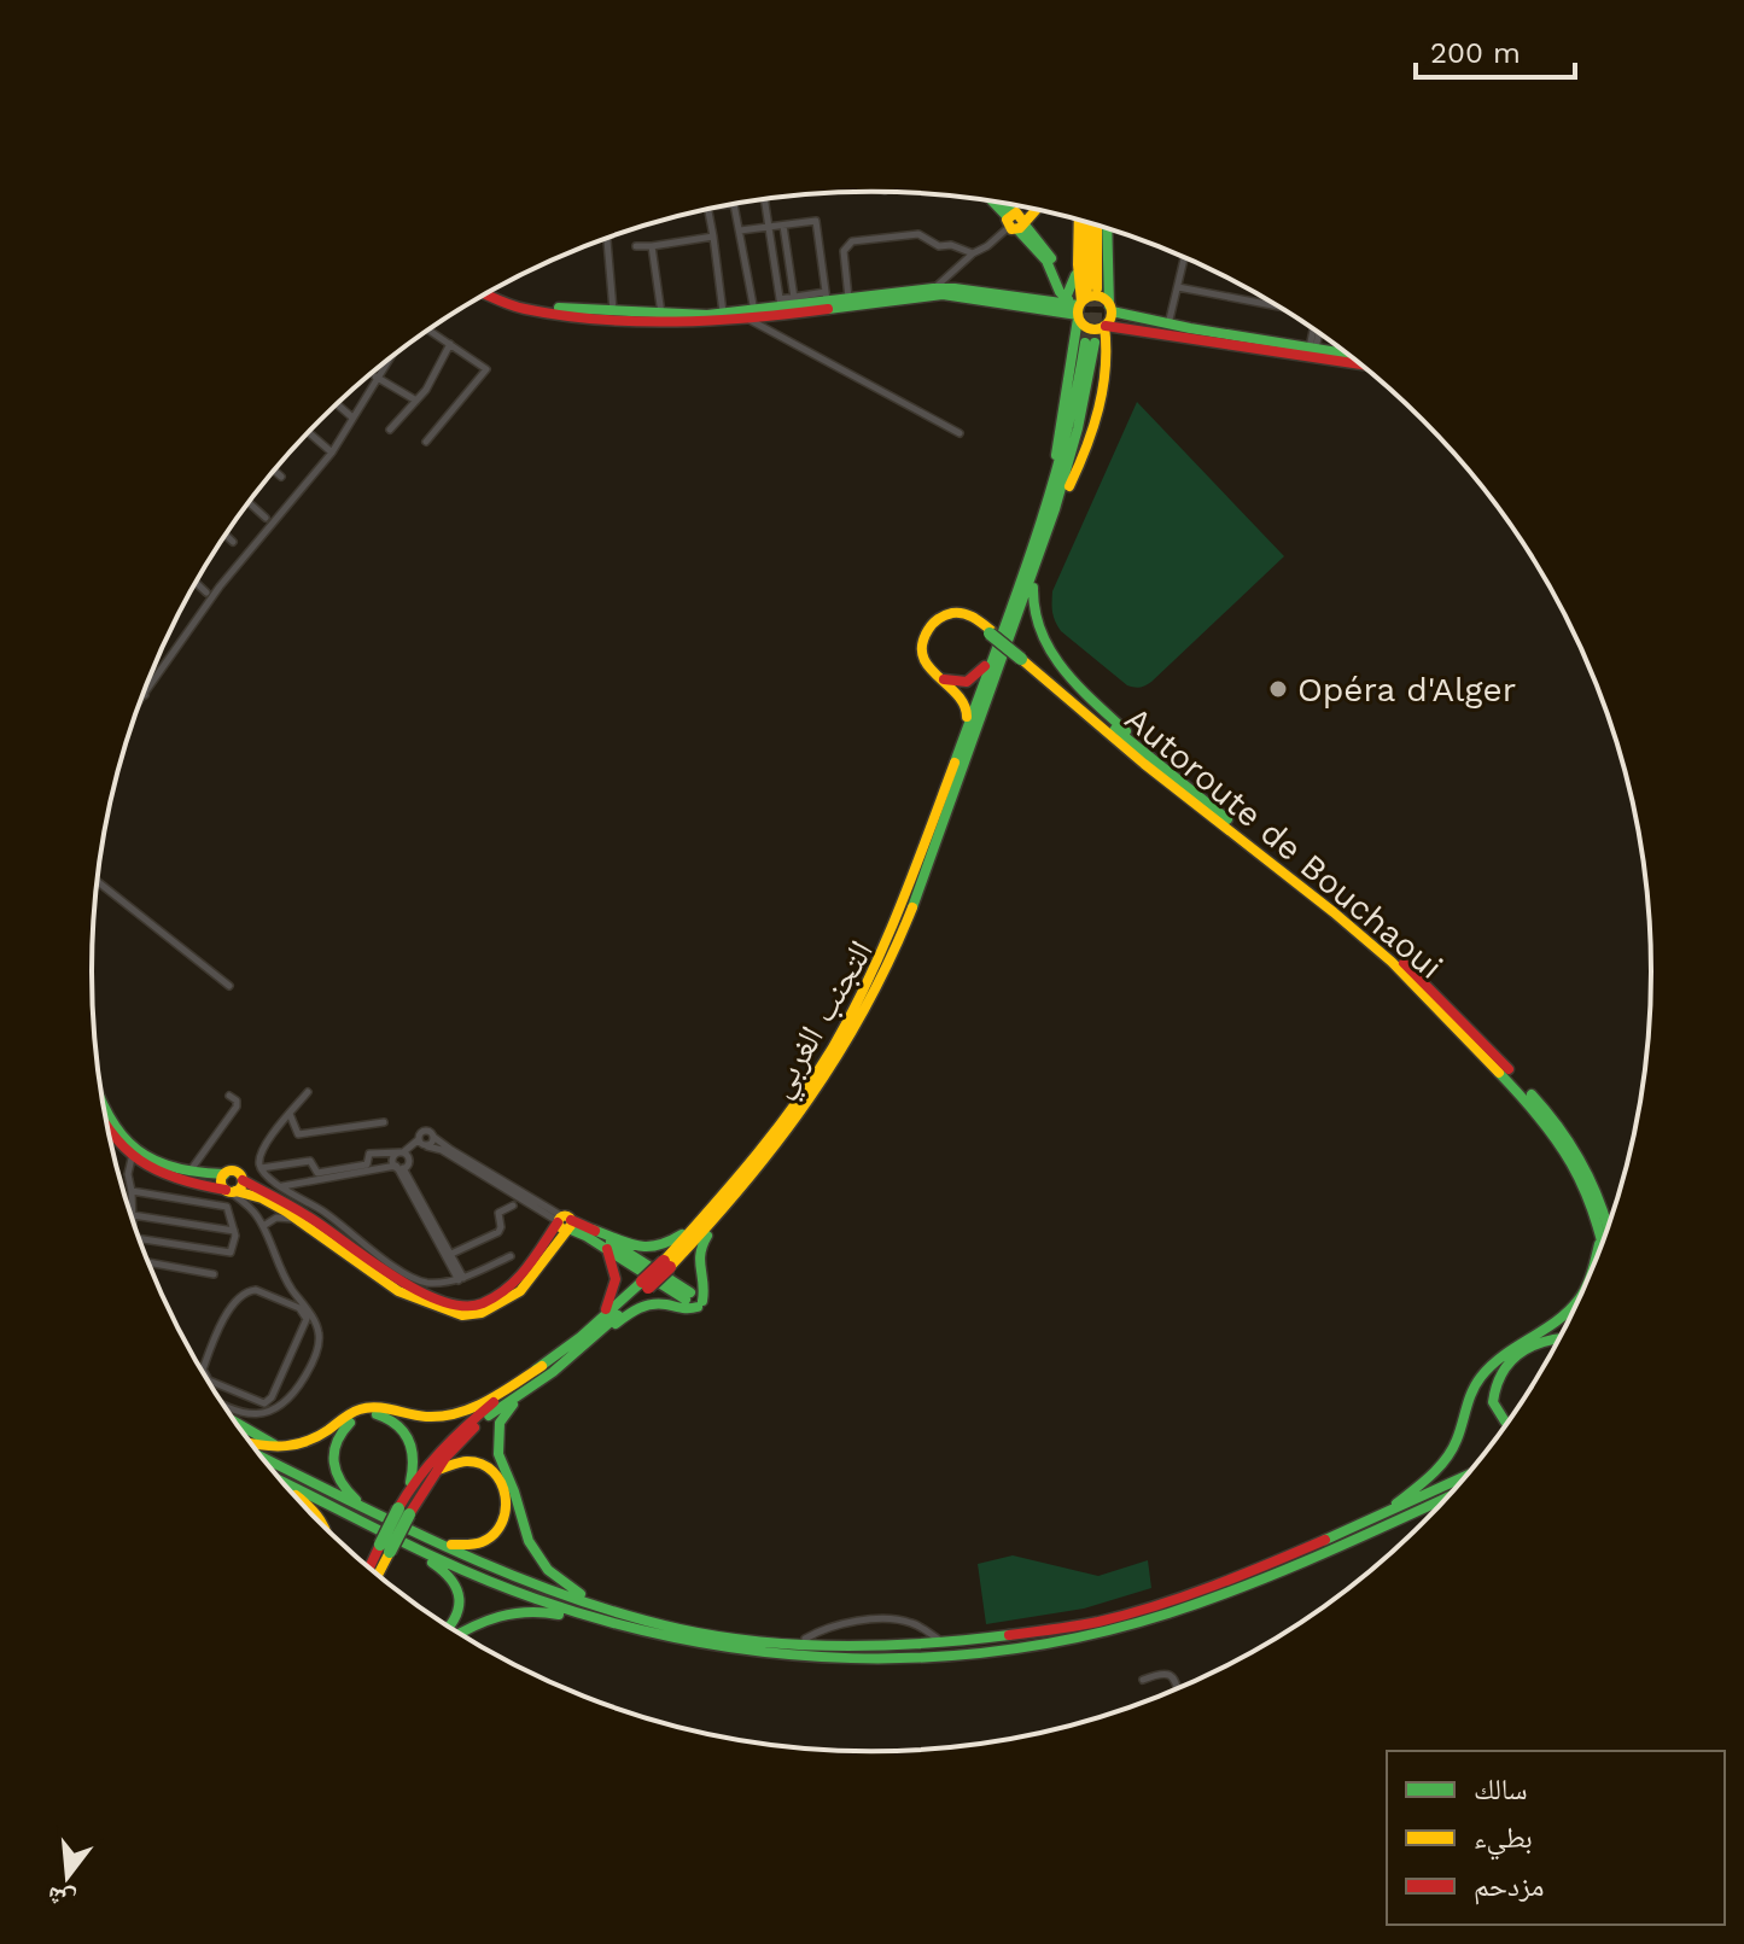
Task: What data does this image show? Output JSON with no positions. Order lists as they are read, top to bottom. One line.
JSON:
{"streets":{"main road":["Autoroute de Bouchaoui","التجنب الغربي"]},"places":["Opéra d'Alger"],"legend":["سالك","بطيء","مزدحم"],"scale_bar":"200 m","north":"bottom"}
